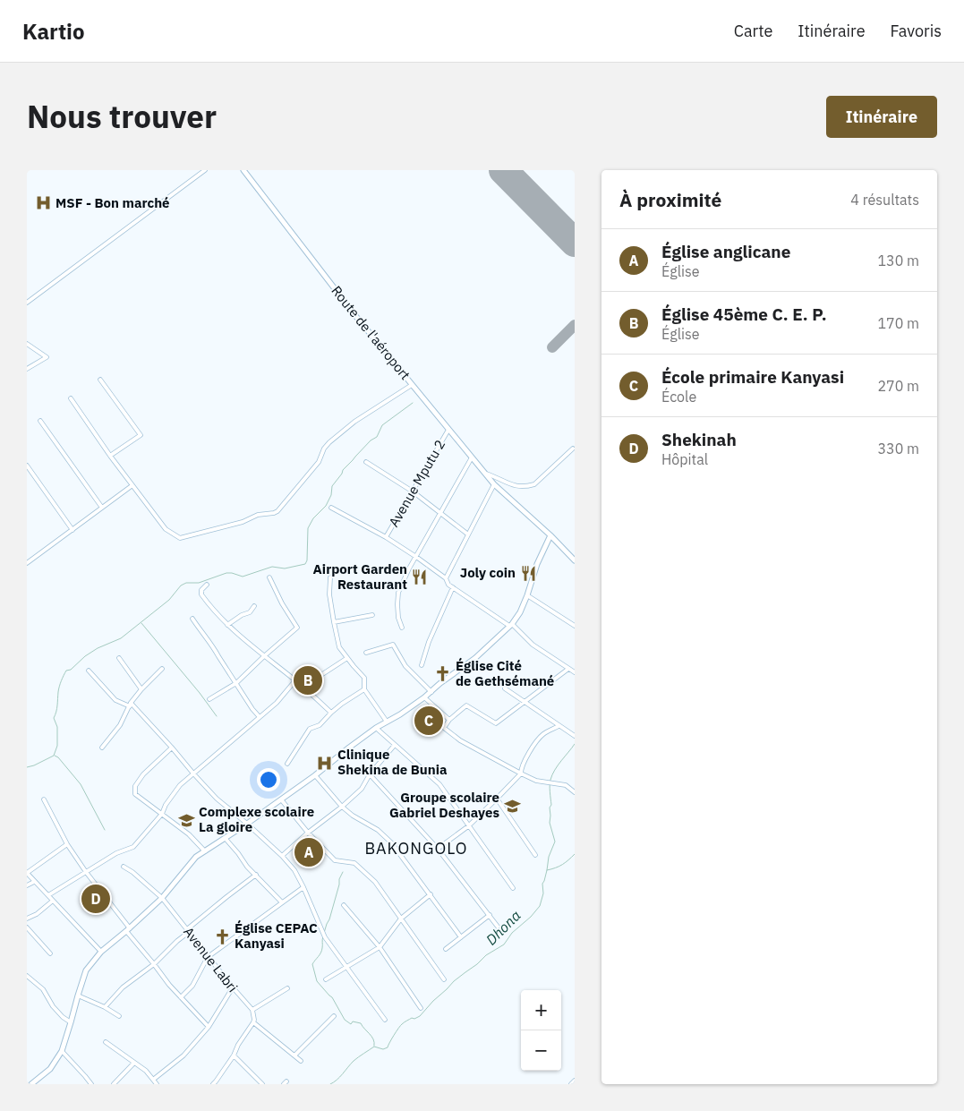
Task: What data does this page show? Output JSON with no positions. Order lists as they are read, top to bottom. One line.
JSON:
{"streets":{"street":["Route de l'aéroport","Avenue Mputu 2","Avenue Labri"]},"crossings":[["Route de l'aéroport","Avenue Mputu 2"]],"districts":["BAKONGOLO"],"water":["Dhona"],"places":{"hospital":["MSF - Bon marché","Clinique Shekina de Bunia"],"restaurant":["Joly coin","Airport Garden Restaurant"],"church":["Église Cité de Gethsémané","Église CEPAC Kanyasi"],"school or university":["Groupe scolaire Gabriel Deshayes","Complexe scolaire La gloire"]},"page":{"header":"Kartio","nav":["Carte","Itinéraire","Favoris"],"title":"Nous trouver","buttons":"Itinéraire","heading":["À proximité","4 résultats"],"list":[{"mark":"A","name":"Église anglicane","note":"Église","value":"130 m"},{"mark":"B","name":"Église 45ème C. E. P.","note":"Église","value":"170 m"},{"mark":"C","name":"École primaire Kanyasi","note":"École","value":"270 m"},{"mark":"D","name":"Shekinah","note":"Hôpital","value":"330 m"}],"pins":["B","C","A","D"],"map_buttons":["+","−"]}}
